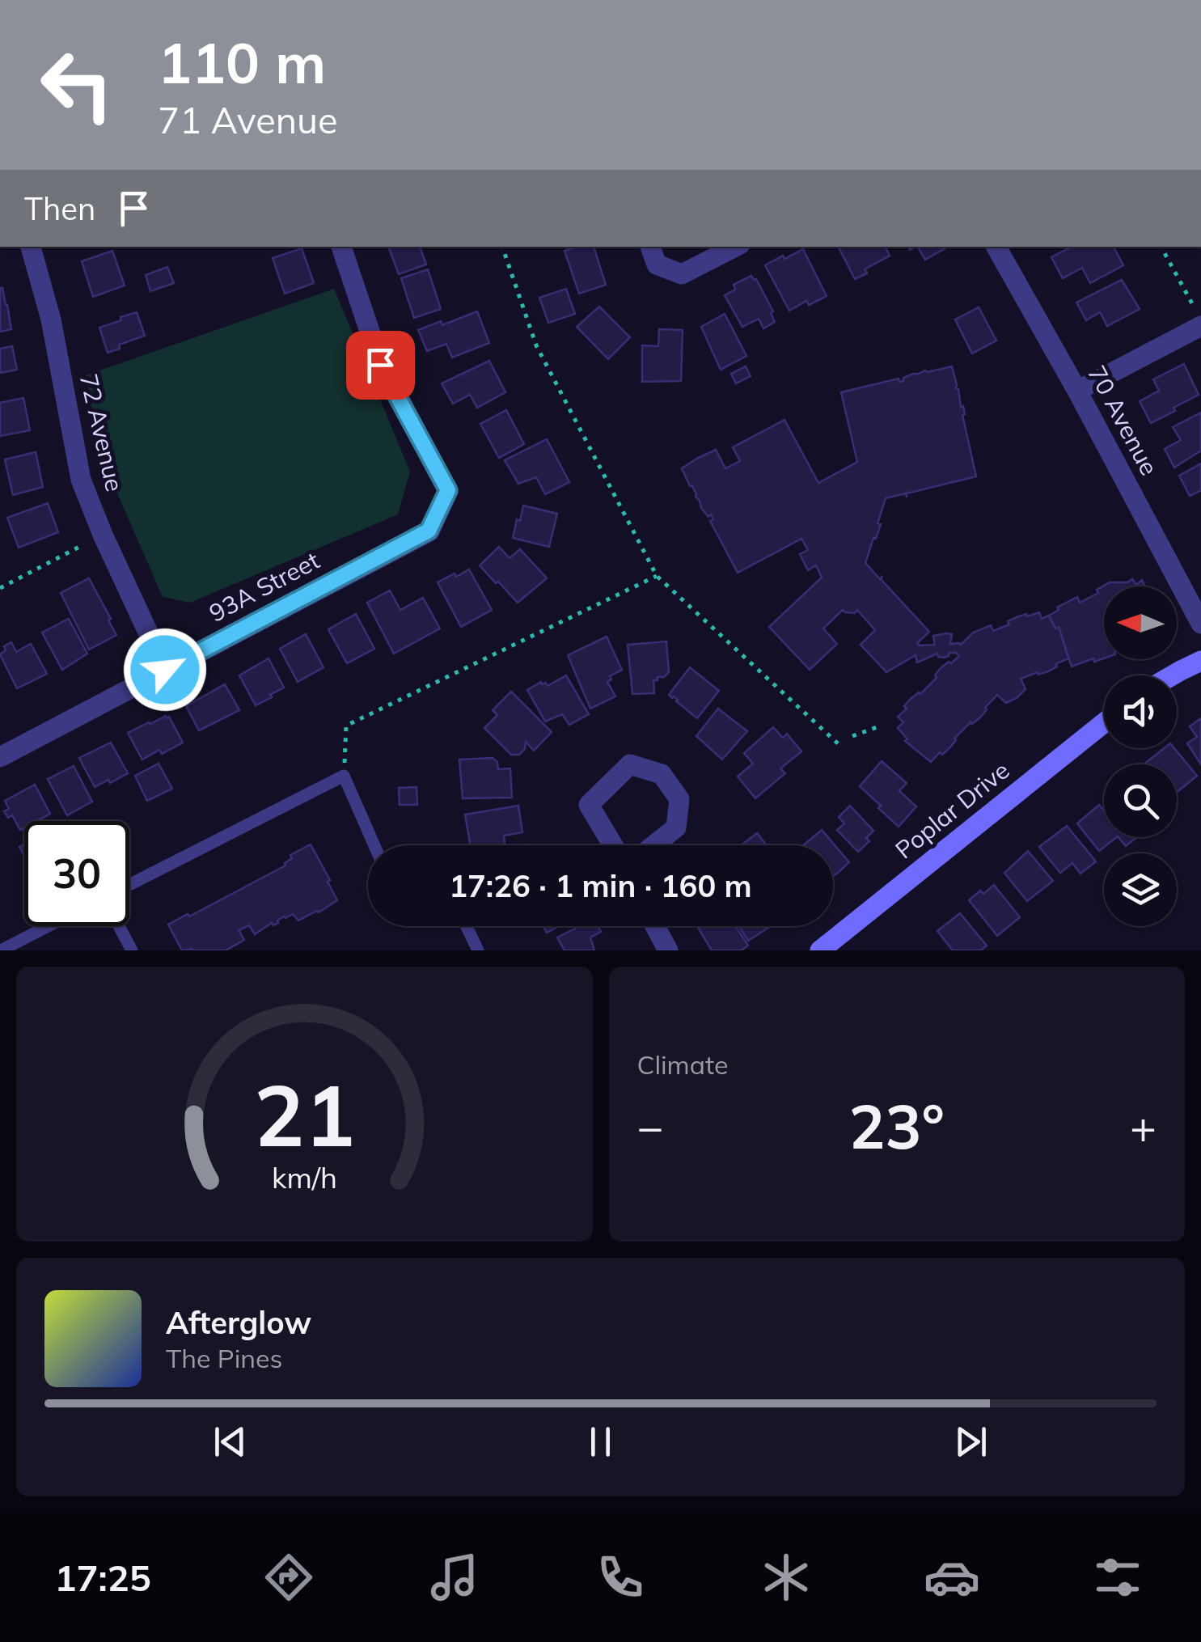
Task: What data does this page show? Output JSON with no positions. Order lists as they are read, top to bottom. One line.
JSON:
{"streets":{"street":["70 Avenue","72 Avenue","93A Street","Poplar Drive"]},"crossings":[["72 Avenue","93A Street"]],"north":"left","page":{"turn":["110 m","71 Avenue"],"then":"Then","limit":"30","trip":"17:26 · 1 min · 160 m","tile":"Climate","heat":["−","23°","+"],"song":["Afterglow","The Pines"],"tabs":"17:25","gauge":["21","km/h"]}}
